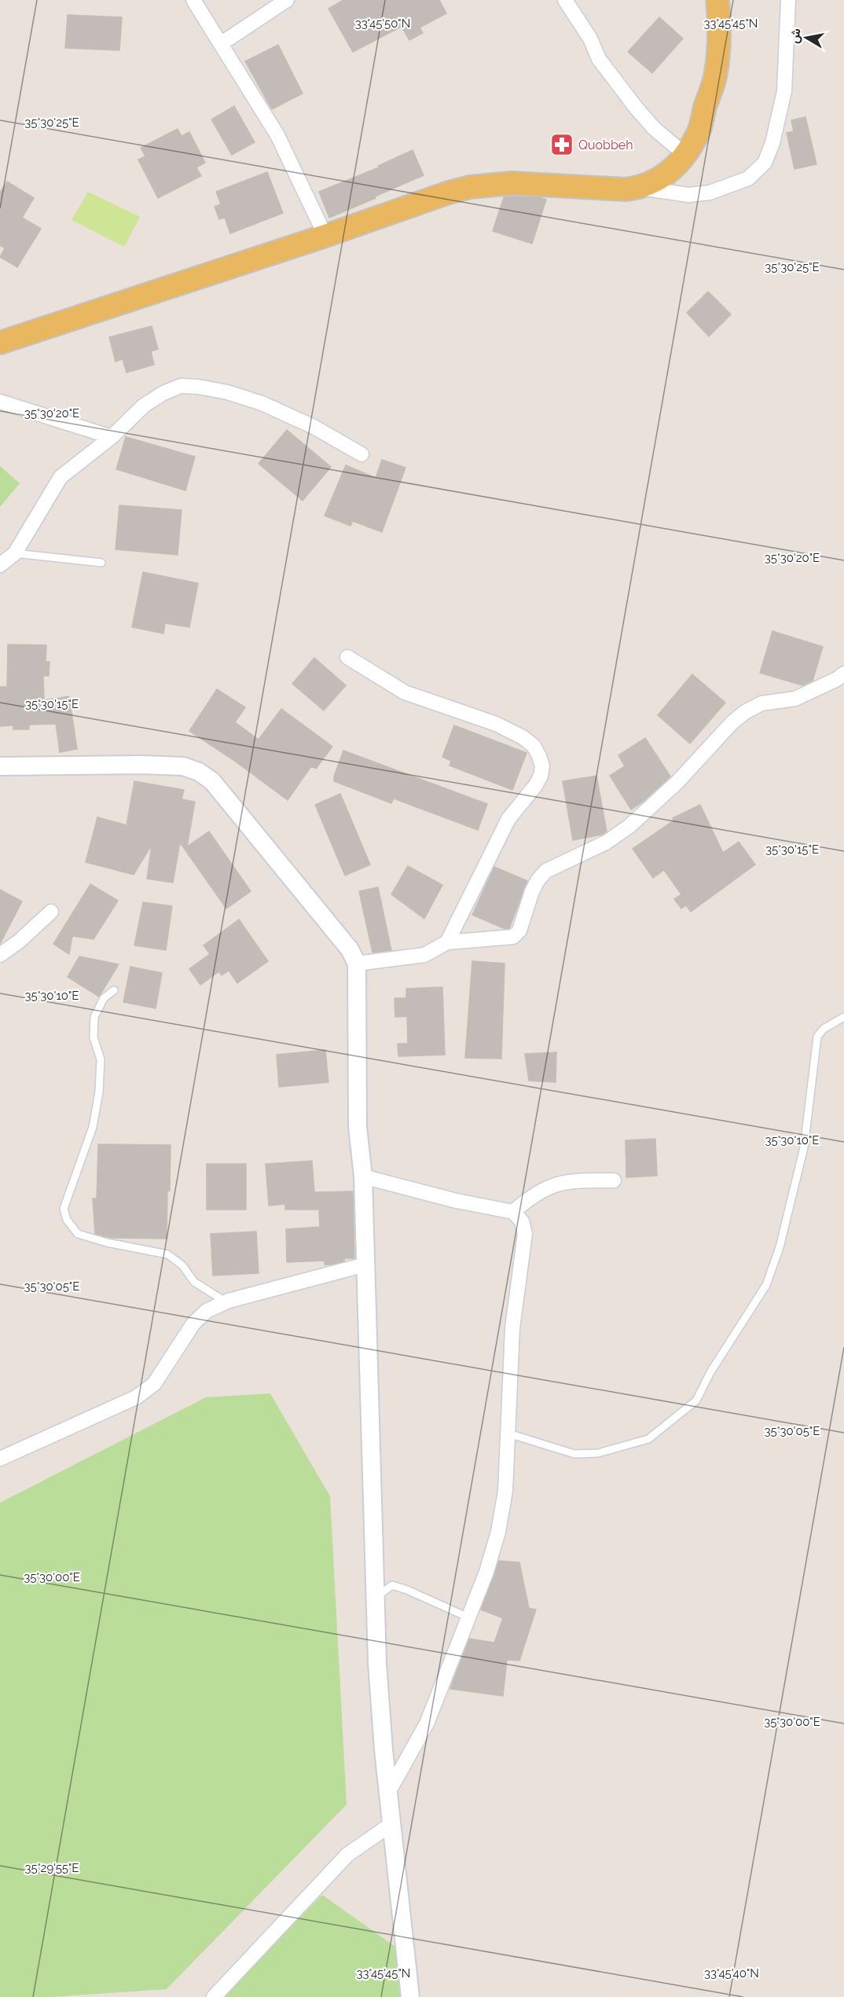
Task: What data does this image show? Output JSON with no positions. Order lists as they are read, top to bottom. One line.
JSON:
{"places":{"pharmacy":["Quobbeh"]},"north":"left","coordinates":["33°45'50\"N","33°45'45\"N","35°30'25\"E","35°30'20\"E","35°30'15\"E","35°30'10\"E","35°30'05\"E","35°30'00\"E","35°29'55\"E","33°45'40\"N"]}
